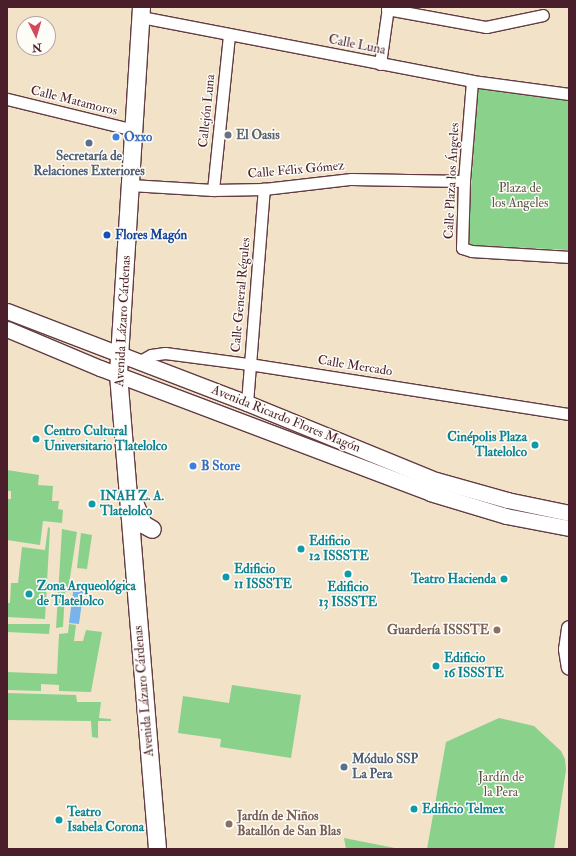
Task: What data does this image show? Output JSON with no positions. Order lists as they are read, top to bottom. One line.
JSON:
{"streets":{"main road":["Avenida Lázaro Cárdenas","Avenida Ricardo Flores Magón"],"street":["Calle Luna","Calle Matamoros","Callejón Luna","Calle Félix Gómez","Calle Plaza los Ángeles","Calle General Régules","Calle Mercado"]},"crossings":[["Calle Luna","Callejón Luna"],["Calle Luna","Calle Plaza los Ángeles"],["Calle Luna","Avenida Lázaro Cárdenas"],["Calle Matamoros","Avenida Lázaro Cárdenas"],["Callejón Luna","Calle Félix Gómez"],["Calle Félix Gómez","Calle Plaza los Ángeles"],["Calle Félix Gómez","Calle General Régules"],["Calle Félix Gómez","Avenida Lázaro Cárdenas"],["Calle General Régules","Calle Mercado"],["Calle General Régules","Avenida Ricardo Flores Magón"],["Avenida Lázaro Cárdenas","Avenida Ricardo Flores Magón"],["Calle Mercado","Avenida Ricardo Flores Magón"]],"parks":["Plaza de los Angeles","Jardín de la Pera"],"places":["El Oasis","Oxxo","Secretaría de Relaciones Exteriores","Flores Magón","Centro Cultural Universitario Tlatelolco","Cinépolis Plaza Tlatelolco","B Store","INAH Z. A. Tlatelolco","Edificio 12 ISSSTE","Edificio 13 ISSSTE","Edificio 11 ISSSTE","Teatro Hacienda","Zona Arqueológica de Tlatelolco","Guardería ISSSTE","Edificio 16 ISSSTE","Módulo SSP La Pera","Edificio Telmex","Teatro Isabela Corona","Jardín de Niños Batallón de San Blas"],"north":"bottom"}
